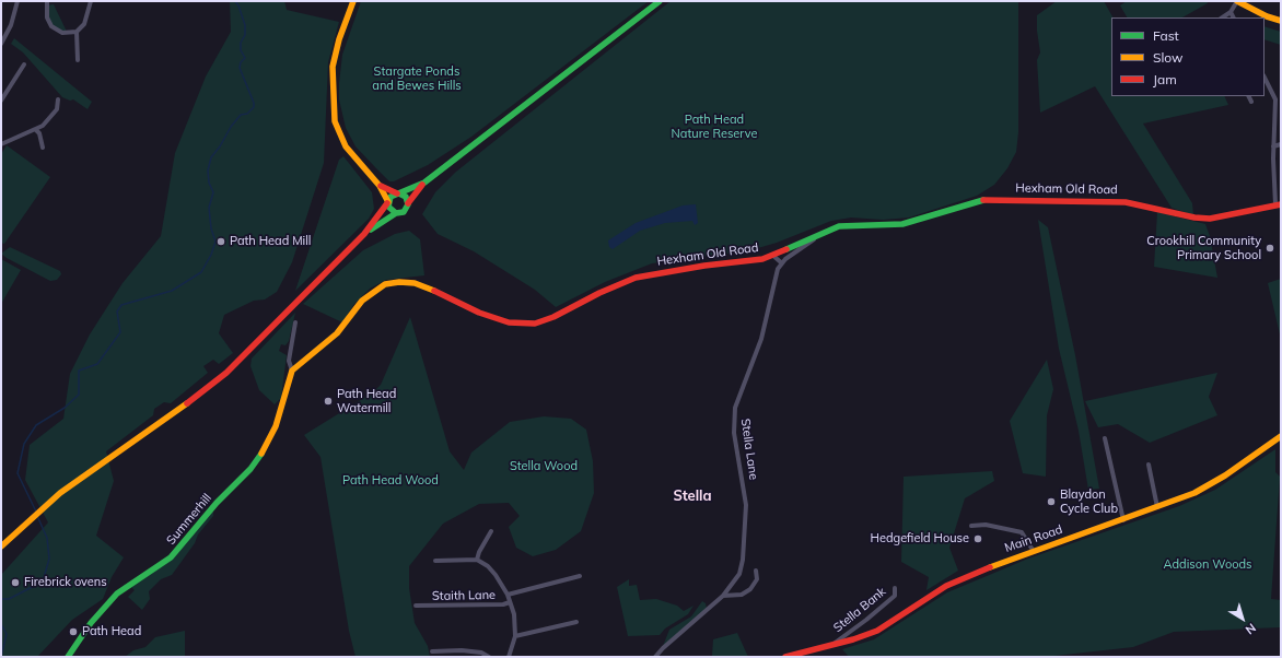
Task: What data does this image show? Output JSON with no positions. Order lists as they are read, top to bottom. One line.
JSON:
{"streets":{"street":["Hexham Old Road","Stella Lane","Summerhill","Main Road","Staith Lane","Stella Bank"]},"crossings":[["Hexham Old Road","Summerhill"],["Main Road","Stella Bank"]],"districts":["Stella"],"parks":["Stargate Ponds and Bewes Hills","Path Head Nature Reserve","Stella Wood","Path Head Wood","Addison Woods"],"places":["Path Head Mill","Crookhill Community Primary School","Path Head Watermill","Blaydon Cycle Club","Hedgefield House","Firebrick ovens","Path Head"],"legend":["Fast","Slow","Jam"],"north":"bottom right"}
